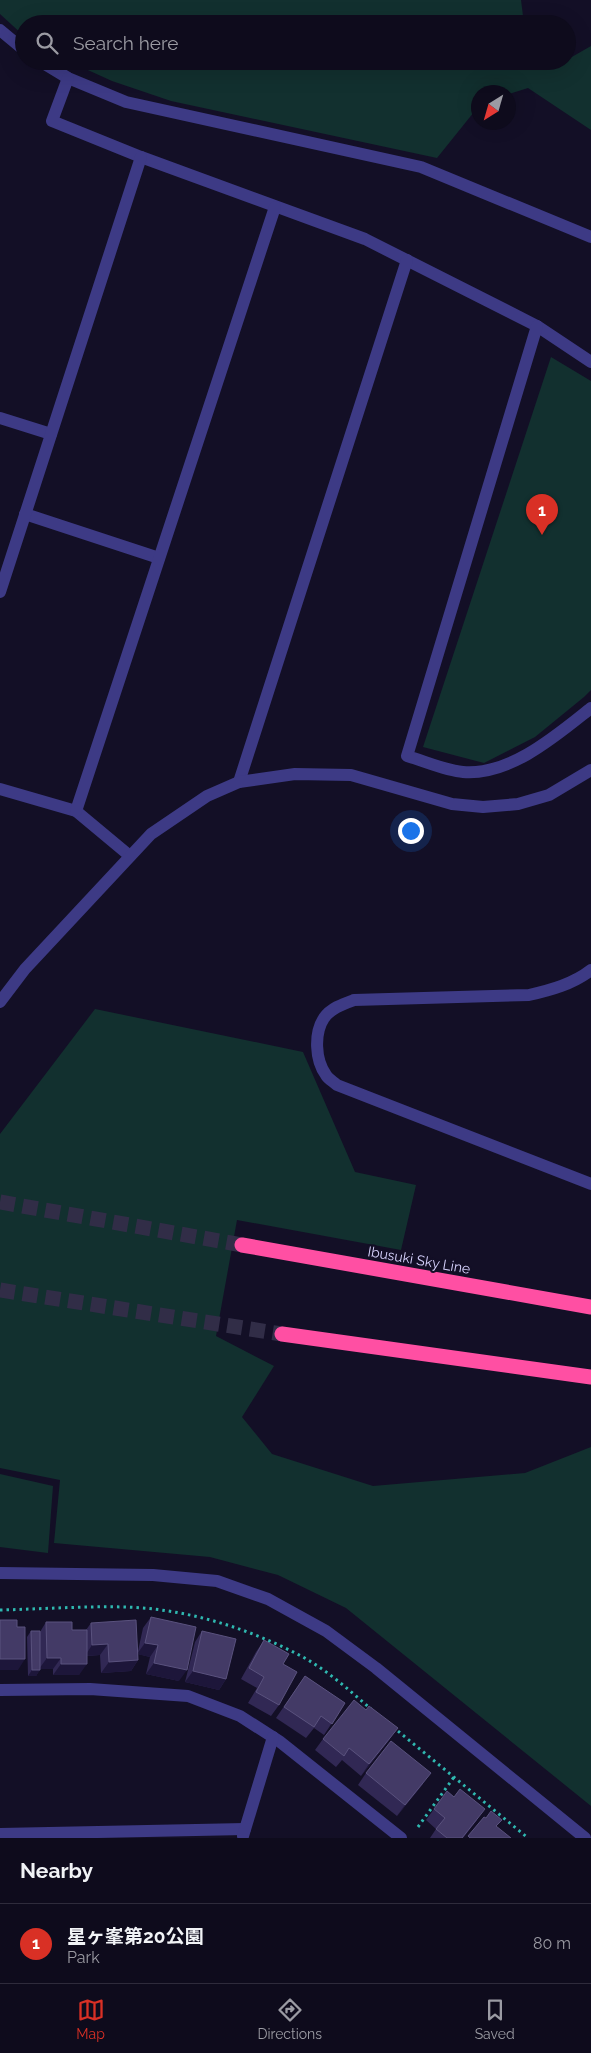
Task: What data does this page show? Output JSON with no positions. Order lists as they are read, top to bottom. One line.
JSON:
{"streets":{"highway":["Ibusuki Sky Line"]},"north":"bottom left","page":{"search":"Search here","pins":"1","heading":"Nearby","list":[{"mark":"1","name":"星ヶ峯第20公園","note":"Park","value":"80 m"}],"nav":["Map","Directions","Saved"]}}
